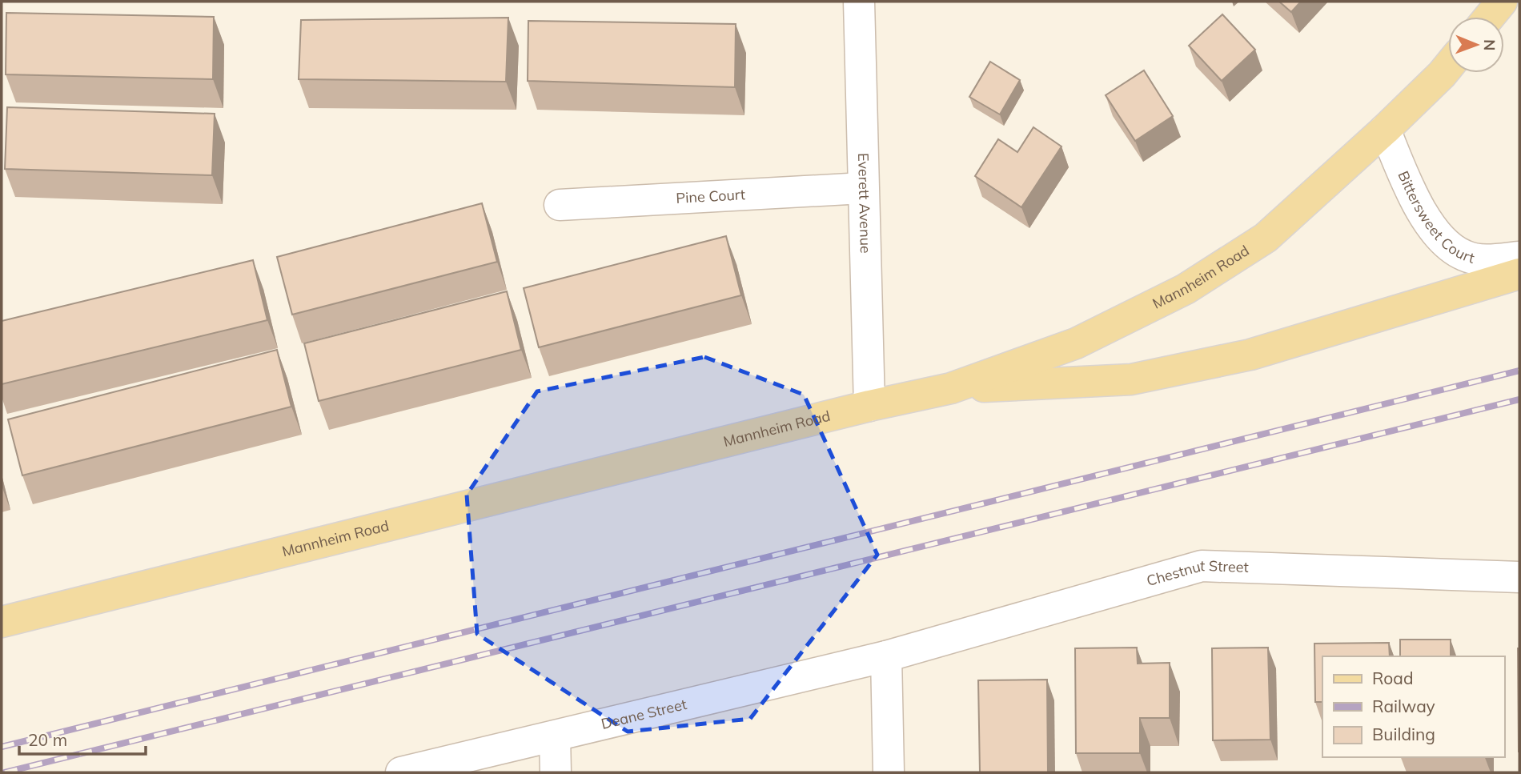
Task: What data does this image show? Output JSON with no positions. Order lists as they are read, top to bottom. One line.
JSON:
{"streets":{"main road":["Mannheim Road"],"street":["Pine Court","Everett Avenue","Bittersweet Court","Chestnut Street","Deane Street"]},"crossings":[["Pine Court","Everett Avenue"],["Everett Avenue","Mannheim Road"],["Bittersweet Court","Mannheim Road"],["Chestnut Street","Deane Street"]],"legend":["Road","Railway","Building"],"scale_bar":"20 m","north":"right"}
